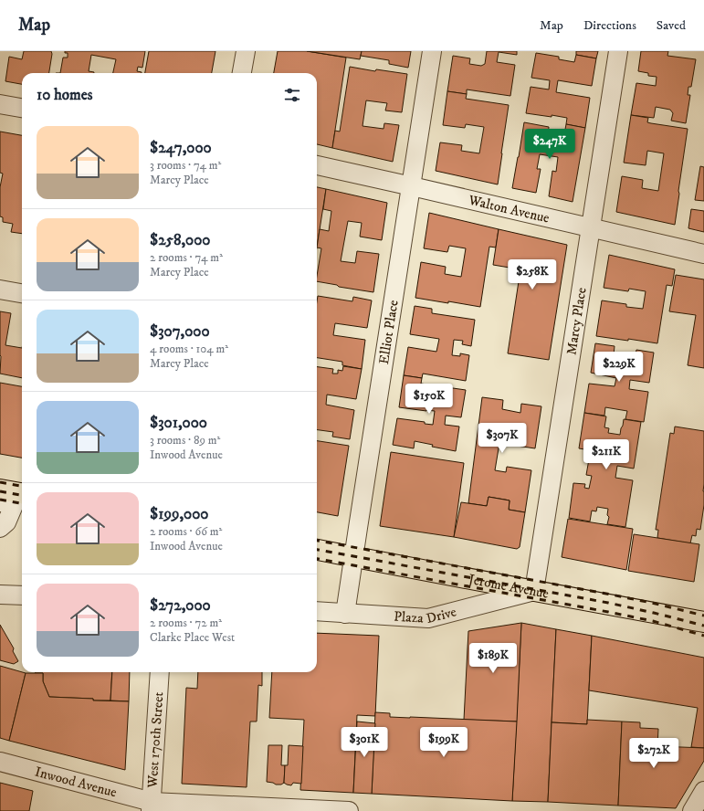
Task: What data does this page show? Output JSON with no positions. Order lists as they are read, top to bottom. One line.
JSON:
{"streets":{"main road":["Jerome Avenue"],"street":["Walton Avenue","Marcy Place","Elliot Place","Plaza Drive","West 170th Street","Inwood Avenue"]},"crossings":[["Walton Avenue","Marcy Place"],["Walton Avenue","Elliot Place"],["Marcy Place","Jerome Avenue"],["Marcy Place","Plaza Drive"],["Elliot Place","Jerome Avenue"],["Elliot Place","Plaza Drive"],["Jerome Avenue","Plaza Drive"],["West 170th Street","Inwood Avenue"]],"page":{"header":"Map","nav":["Map","Directions","Saved"],"heading":"10 homes","list":[{"name":"$247,000","note":"3 rooms · 74 m² · Marcy Place"},{"name":"$258,000","note":"2 rooms · 74 m² · Marcy Place"},{"name":"$307,000","note":"4 rooms · 104 m² · Marcy Place"},{"name":"$301,000","note":"3 rooms · 89 m² · Inwood Avenue"},{"name":"$199,000","note":"2 rooms · 66 m² · Inwood Avenue"},{"name":"$272,000","note":"2 rooms · 72 m² · Clarke Place West"}],"price":["$247K","$258K","$229K","$150K","$307K","$211K","$189K","$301K","$199K","$272K"]}}
